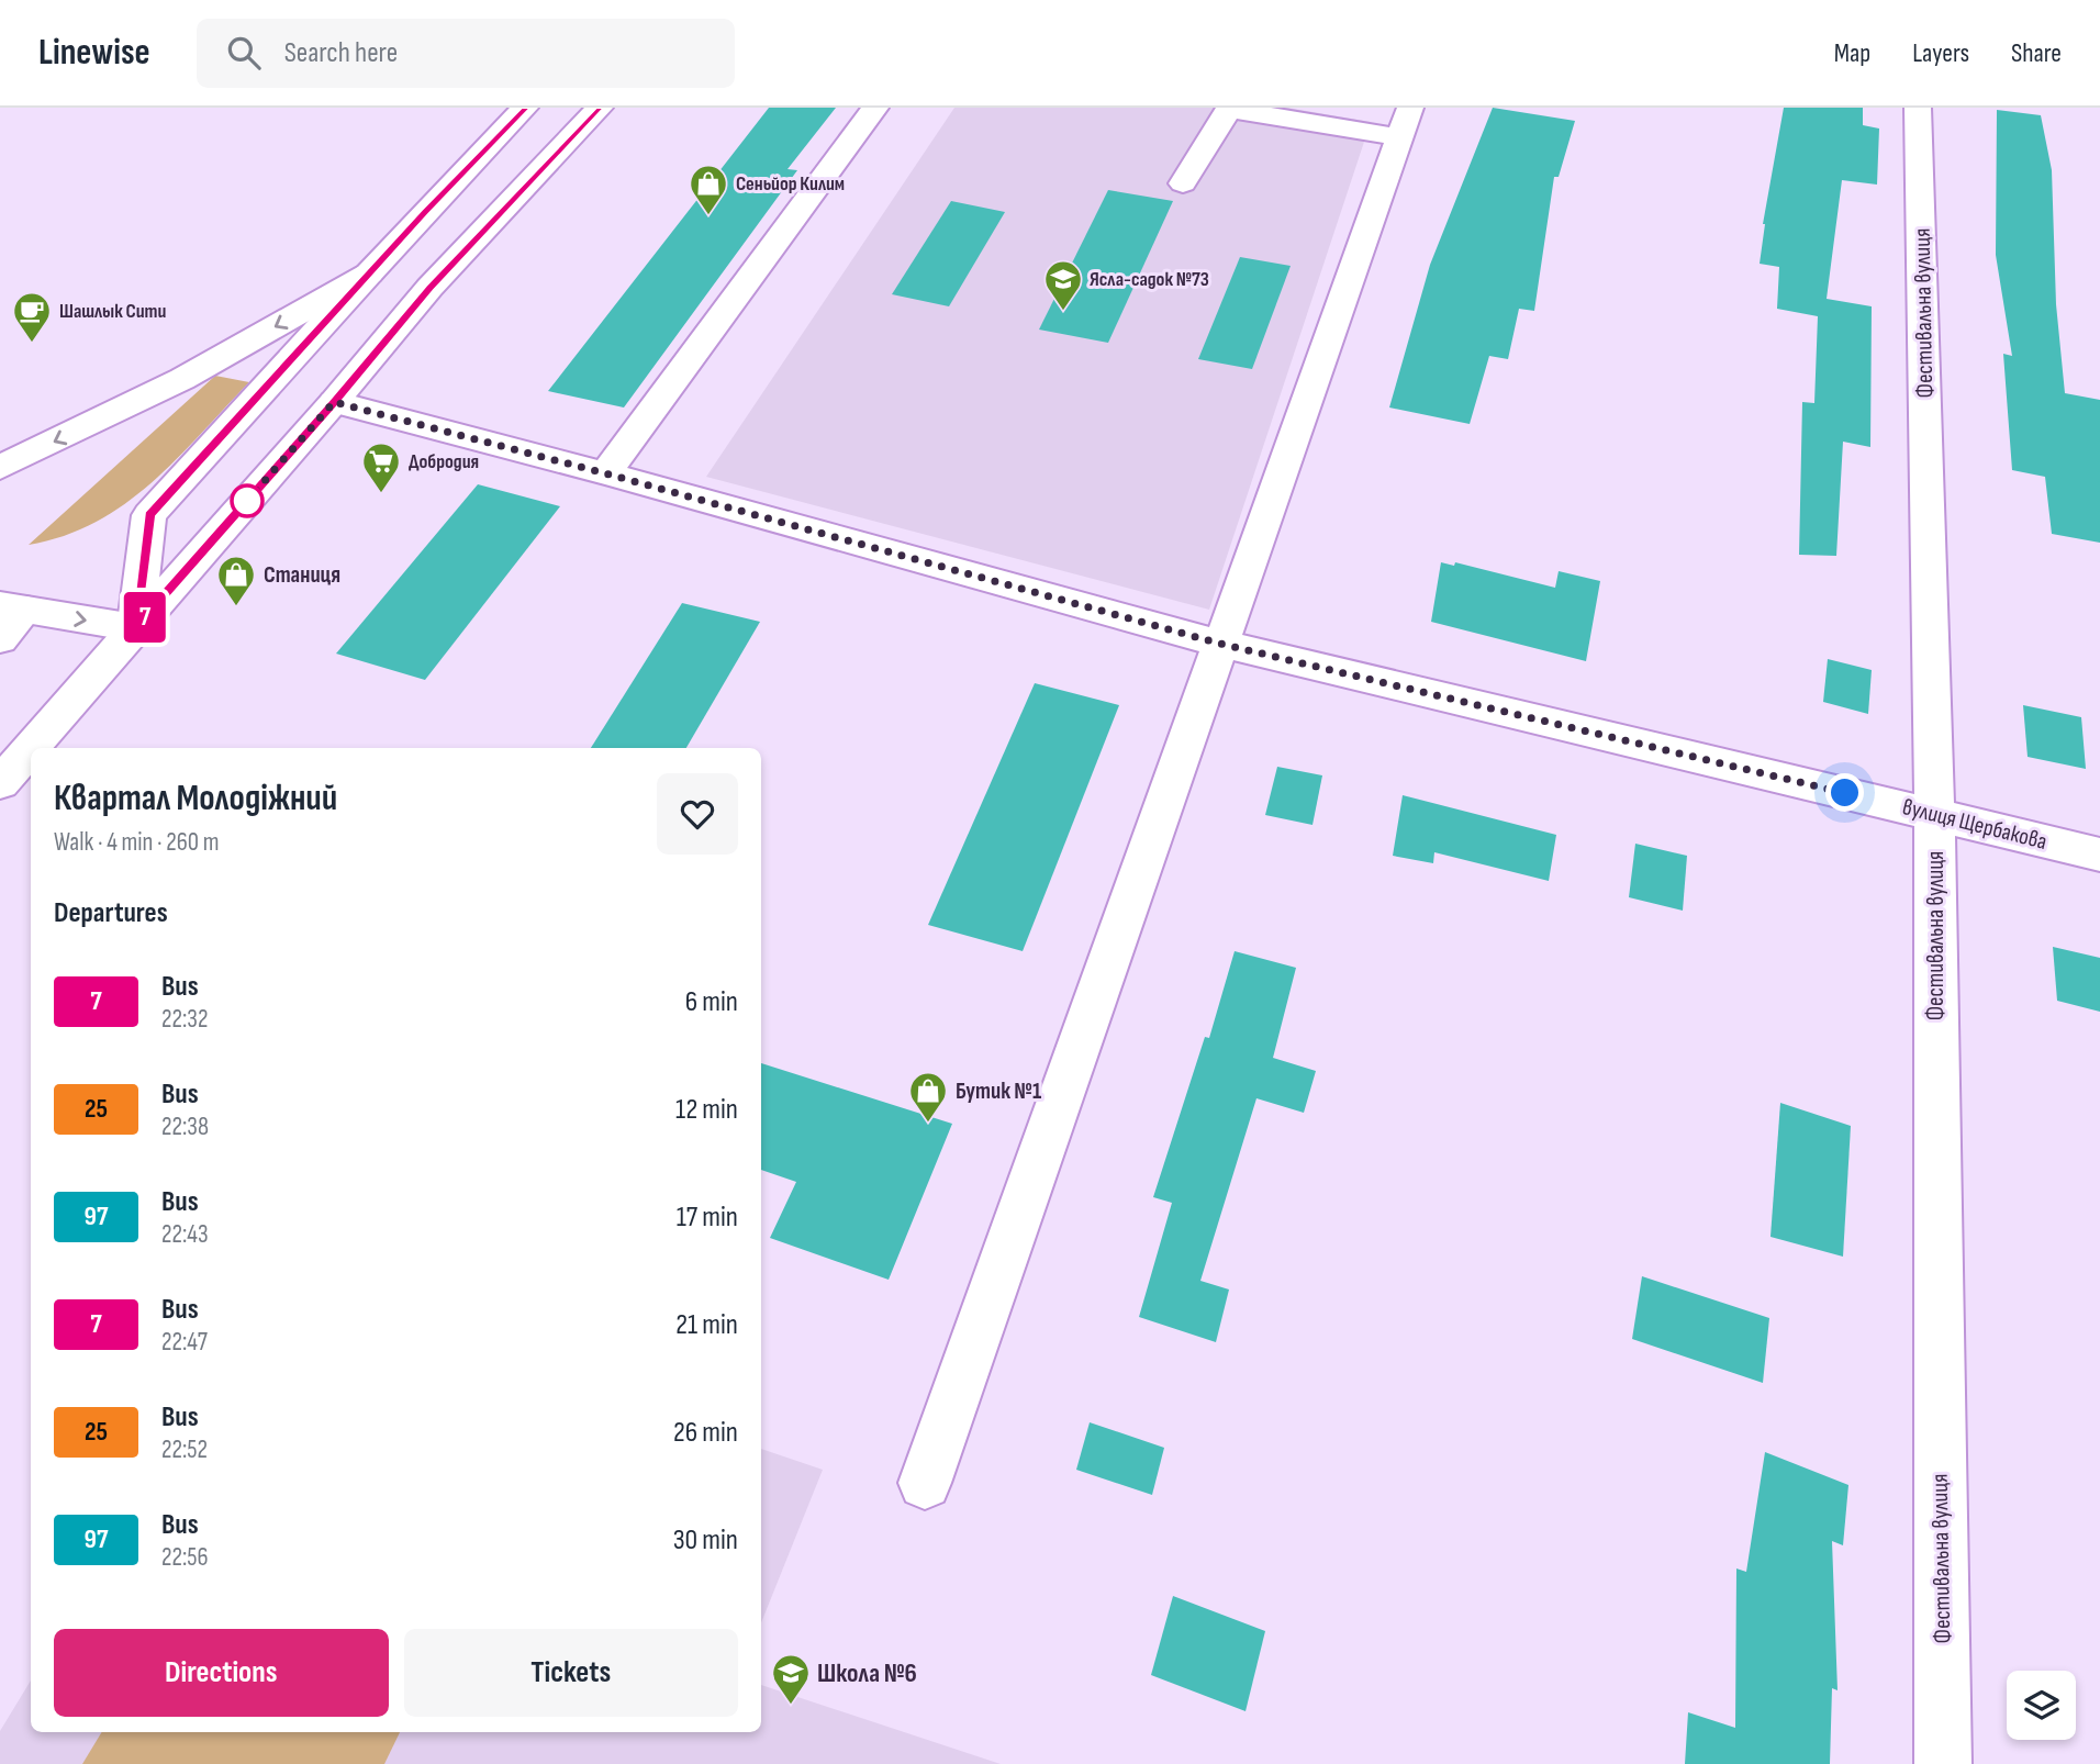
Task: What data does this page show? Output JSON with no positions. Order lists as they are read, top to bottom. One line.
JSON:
{"streets":{"street":["Фестивальна вулиця","вулиця Щербакова"]},"crossings":[["Фестивальна вулиця","вулиця Щербакова"]],"places":{"shop":["Сеньйор Килим","Станиця","Бутик №1"],"school or university":["Ясла-садок №73","Школа №6"],"cafe":["Шашлык Сити"],"supermarket":["Добродия"]},"lines":["bus line 7"],"page":{"header":"Linewise","search":"Search here","nav":["Map","Layers","Share"],"on_map":"7","heading":[["Квартал Молодіжний","Walk · 4 min · 260 m"],"Departures"],"list":[{"mark":"7","name":"Bus","note":"22:32","value":"6 min"},{"mark":"25","name":"Bus","note":"22:38","value":"12 min"},{"mark":"97","name":"Bus","note":"22:43","value":"17 min"},{"mark":"7","name":"Bus","note":"22:47","value":"21 min"},{"mark":"25","name":"Bus","note":"22:52","value":"26 min"},{"mark":"97","name":"Bus","note":"22:56","value":"30 min"}],"buttons":["Directions","Tickets"]}}
